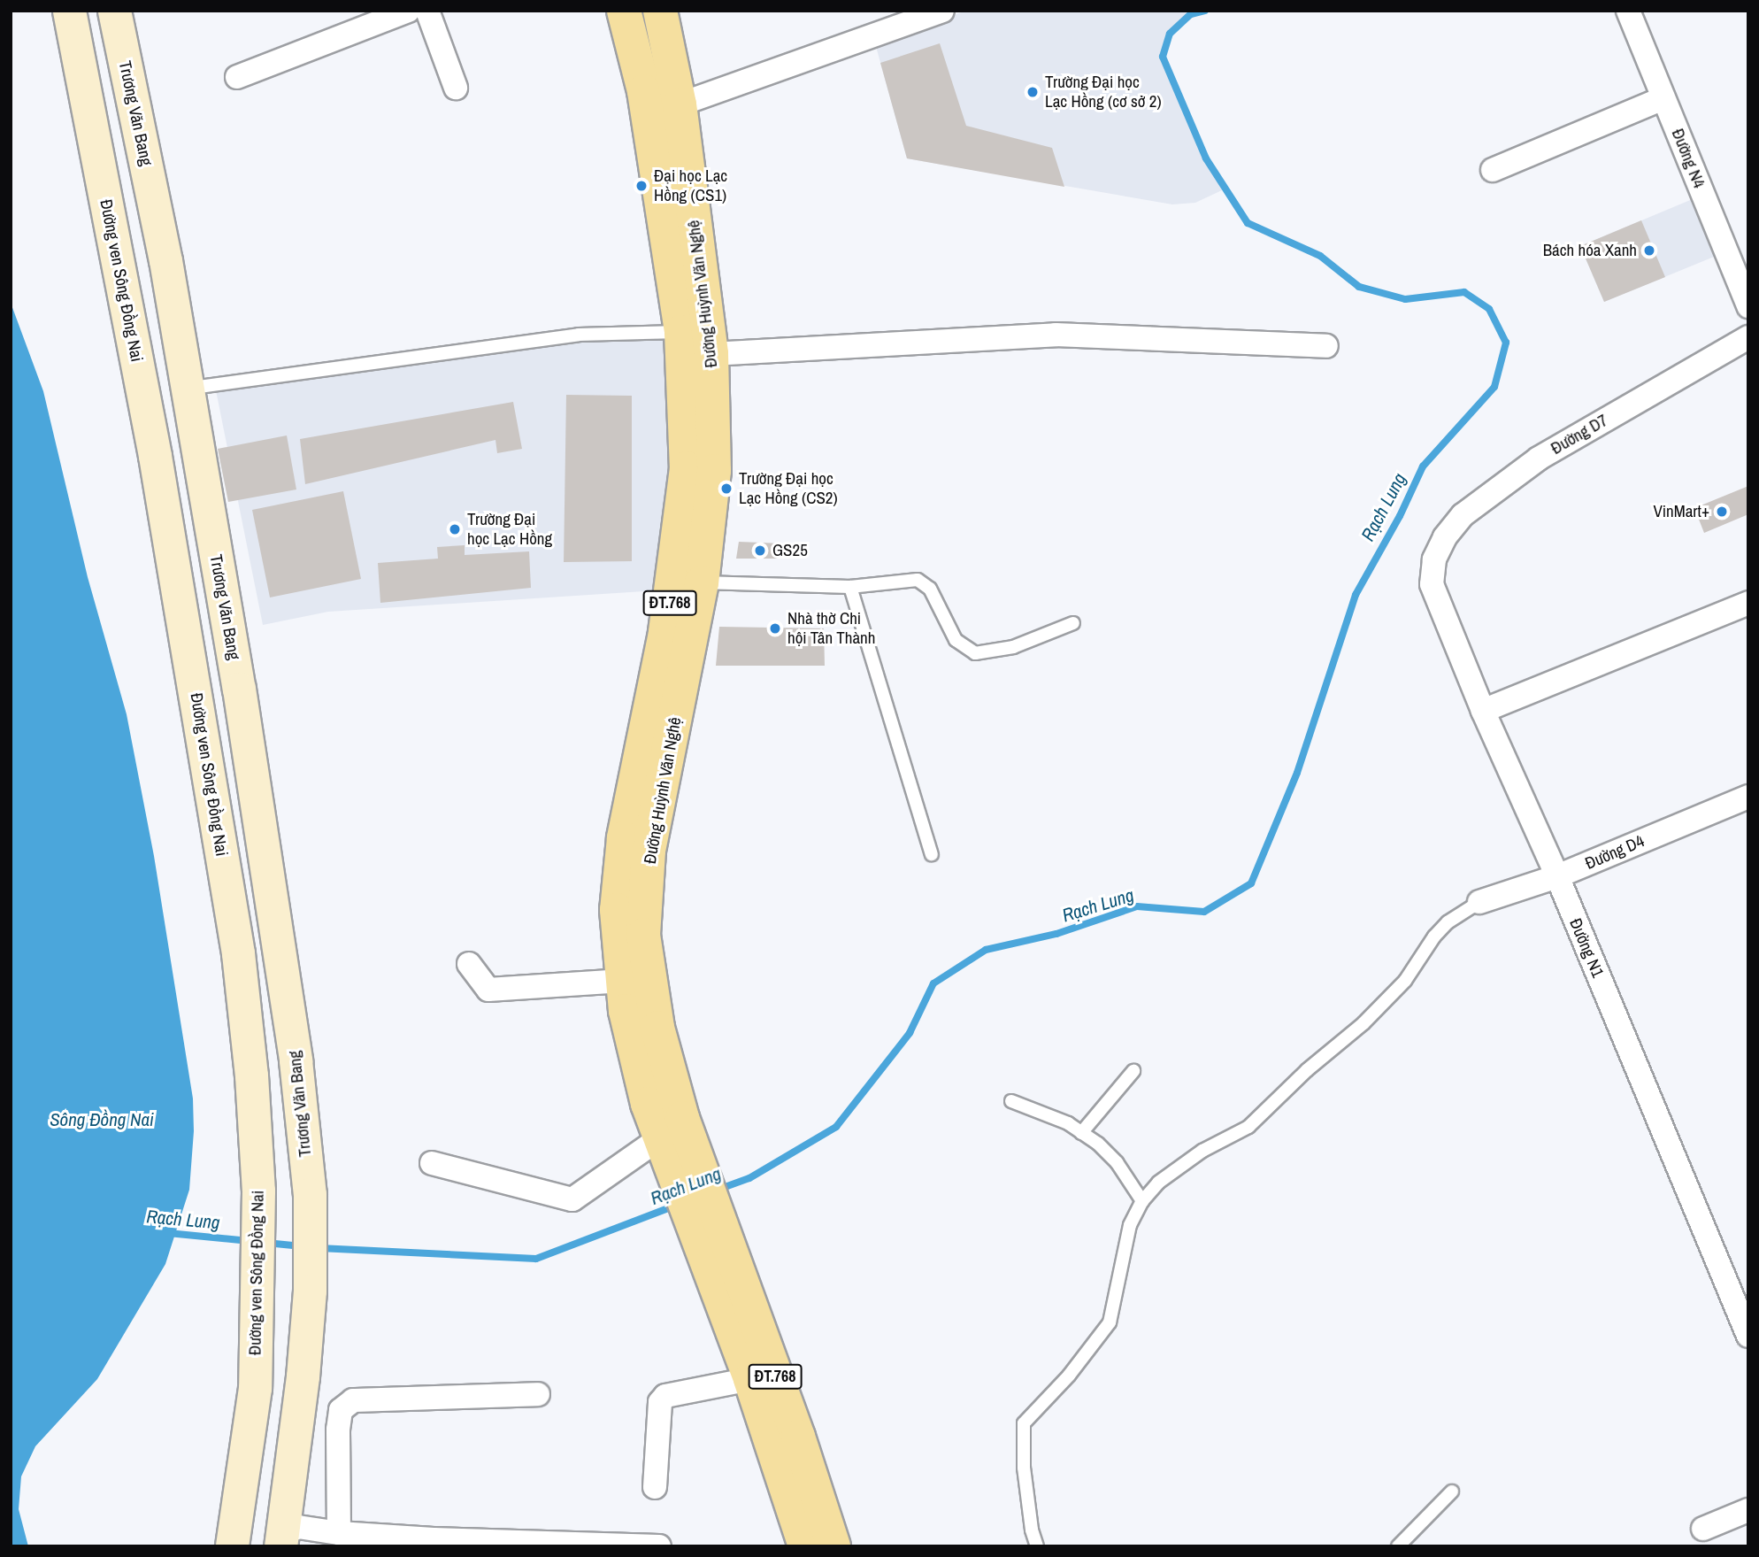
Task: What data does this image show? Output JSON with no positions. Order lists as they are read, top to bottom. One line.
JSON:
{"streets":{"main road":["Trương Văn Bang","Đường ven Sông Đồng Nai","Đường Huỳnh Văn Nghệ","ĐT.768"],"street":["Đường N4","Đường D7","Đường D4","Đường N1"]},"crossings":[["Đường D7","Đường N1"],["Đường D4","Đường N1"]],"water":["Rạch Lung","Sông Đồng Nai"],"places":["Trường Đại học Lạc Hồng (cơ sở 2)","Đại học Lạc Hồng (CS1)","Bách hóa Xanh","Trường Đại học Lạc Hồng (CS2)","VinMart+","Trường Đại học Lạc Hồng","GS25","Nhà thờ Chi hội Tân Thành"]}
